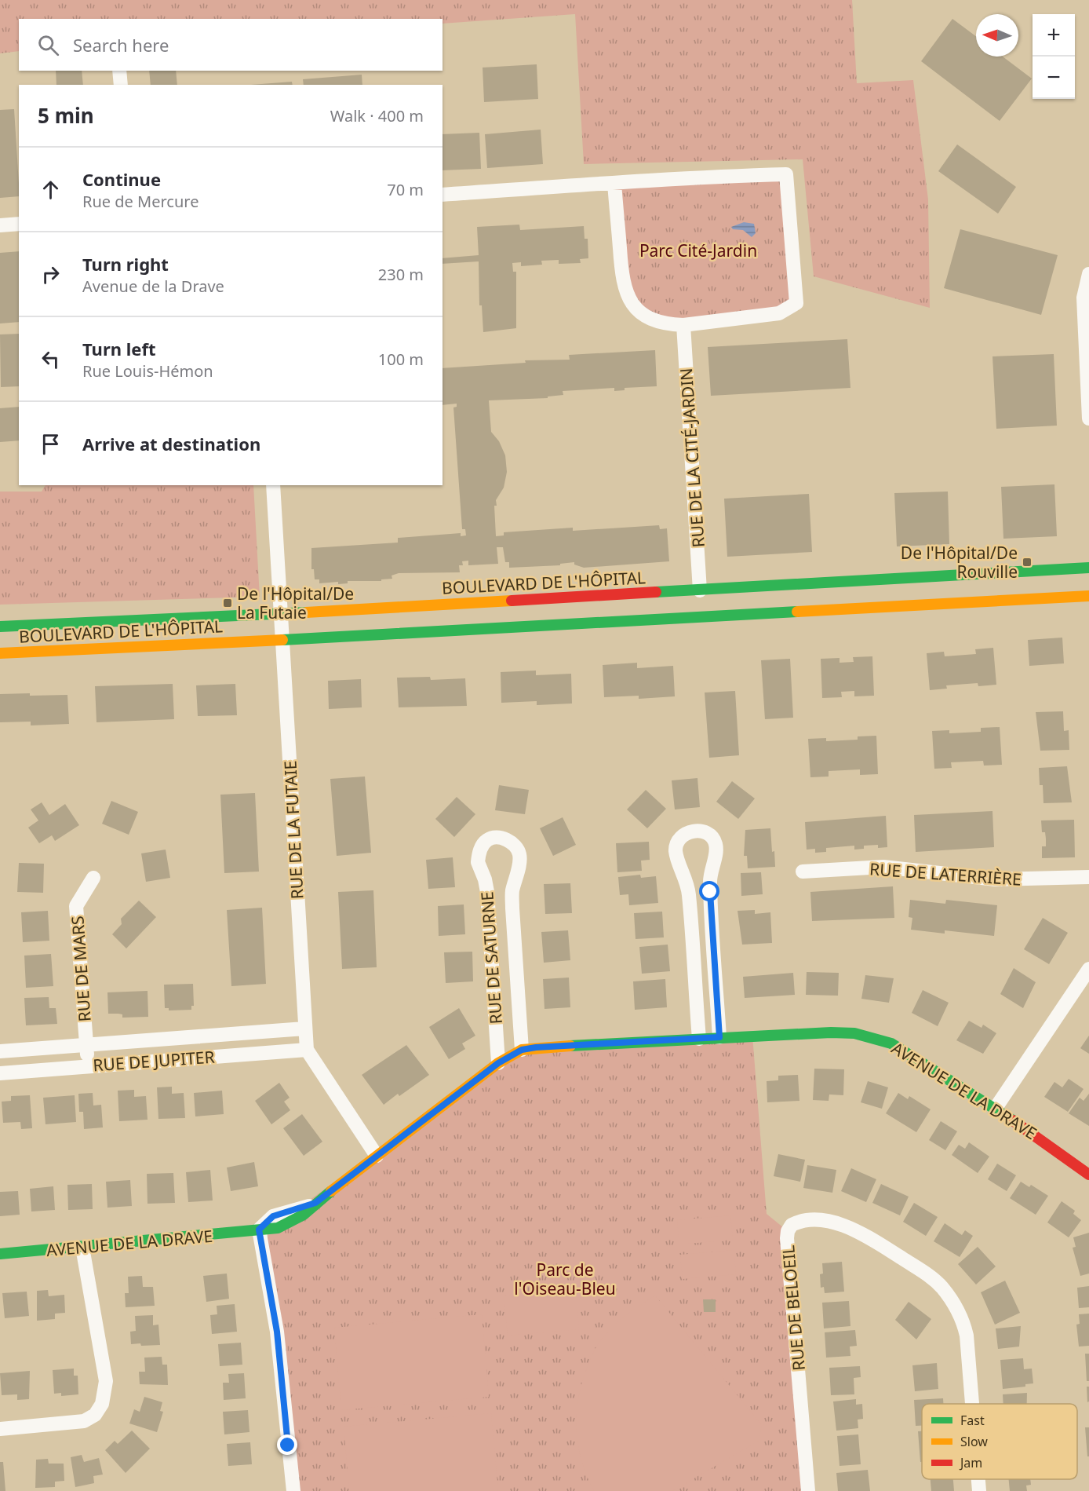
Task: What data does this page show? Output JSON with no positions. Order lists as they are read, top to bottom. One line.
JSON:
{"streets":{"main road":["BOULEVARD DE L'HÔPITAL","AVENUE DE LA DRAVE"],"street":["RUE DE LA CITÉ-JARDIN","RUE DE LA FUTAIE","RUE DE LATERRIÈRE","RUE DE SATURNE","RUE DE MARS","RUE DE JUPITER","RUE DE BELOEIL"]},"crossings":[["RUE DE LA CITÉ-JARDIN","BOULEVARD DE L'HÔPITAL"],["BOULEVARD DE L'HÔPITAL","RUE DE LA FUTAIE"],["RUE DE LA FUTAIE","RUE DE JUPITER"],["RUE DE LA FUTAIE","AVENUE DE LA DRAVE"],["RUE DE SATURNE","AVENUE DE LA DRAVE"],["RUE DE MARS","RUE DE JUPITER"]],"parks":["Parc Cité-Jardin","Parc de l'Oiseau-Bleu"],"places":{"transit":["De l'Hôpital/De Rouville","De l'Hôpital/De La Futaie"]},"legend":["Fast","Slow","Jam"],"north":"left","page":{"map_buttons":["+","−"],"search":"Search here","heading":["5 min","Walk · 400 m"],"list":[["Continue","Rue de Mercure","70 m"],["Turn right","Avenue de la Drave","230 m"],["Turn left","Rue Louis-Hémon","100 m"],"Arrive at destination"]}}
